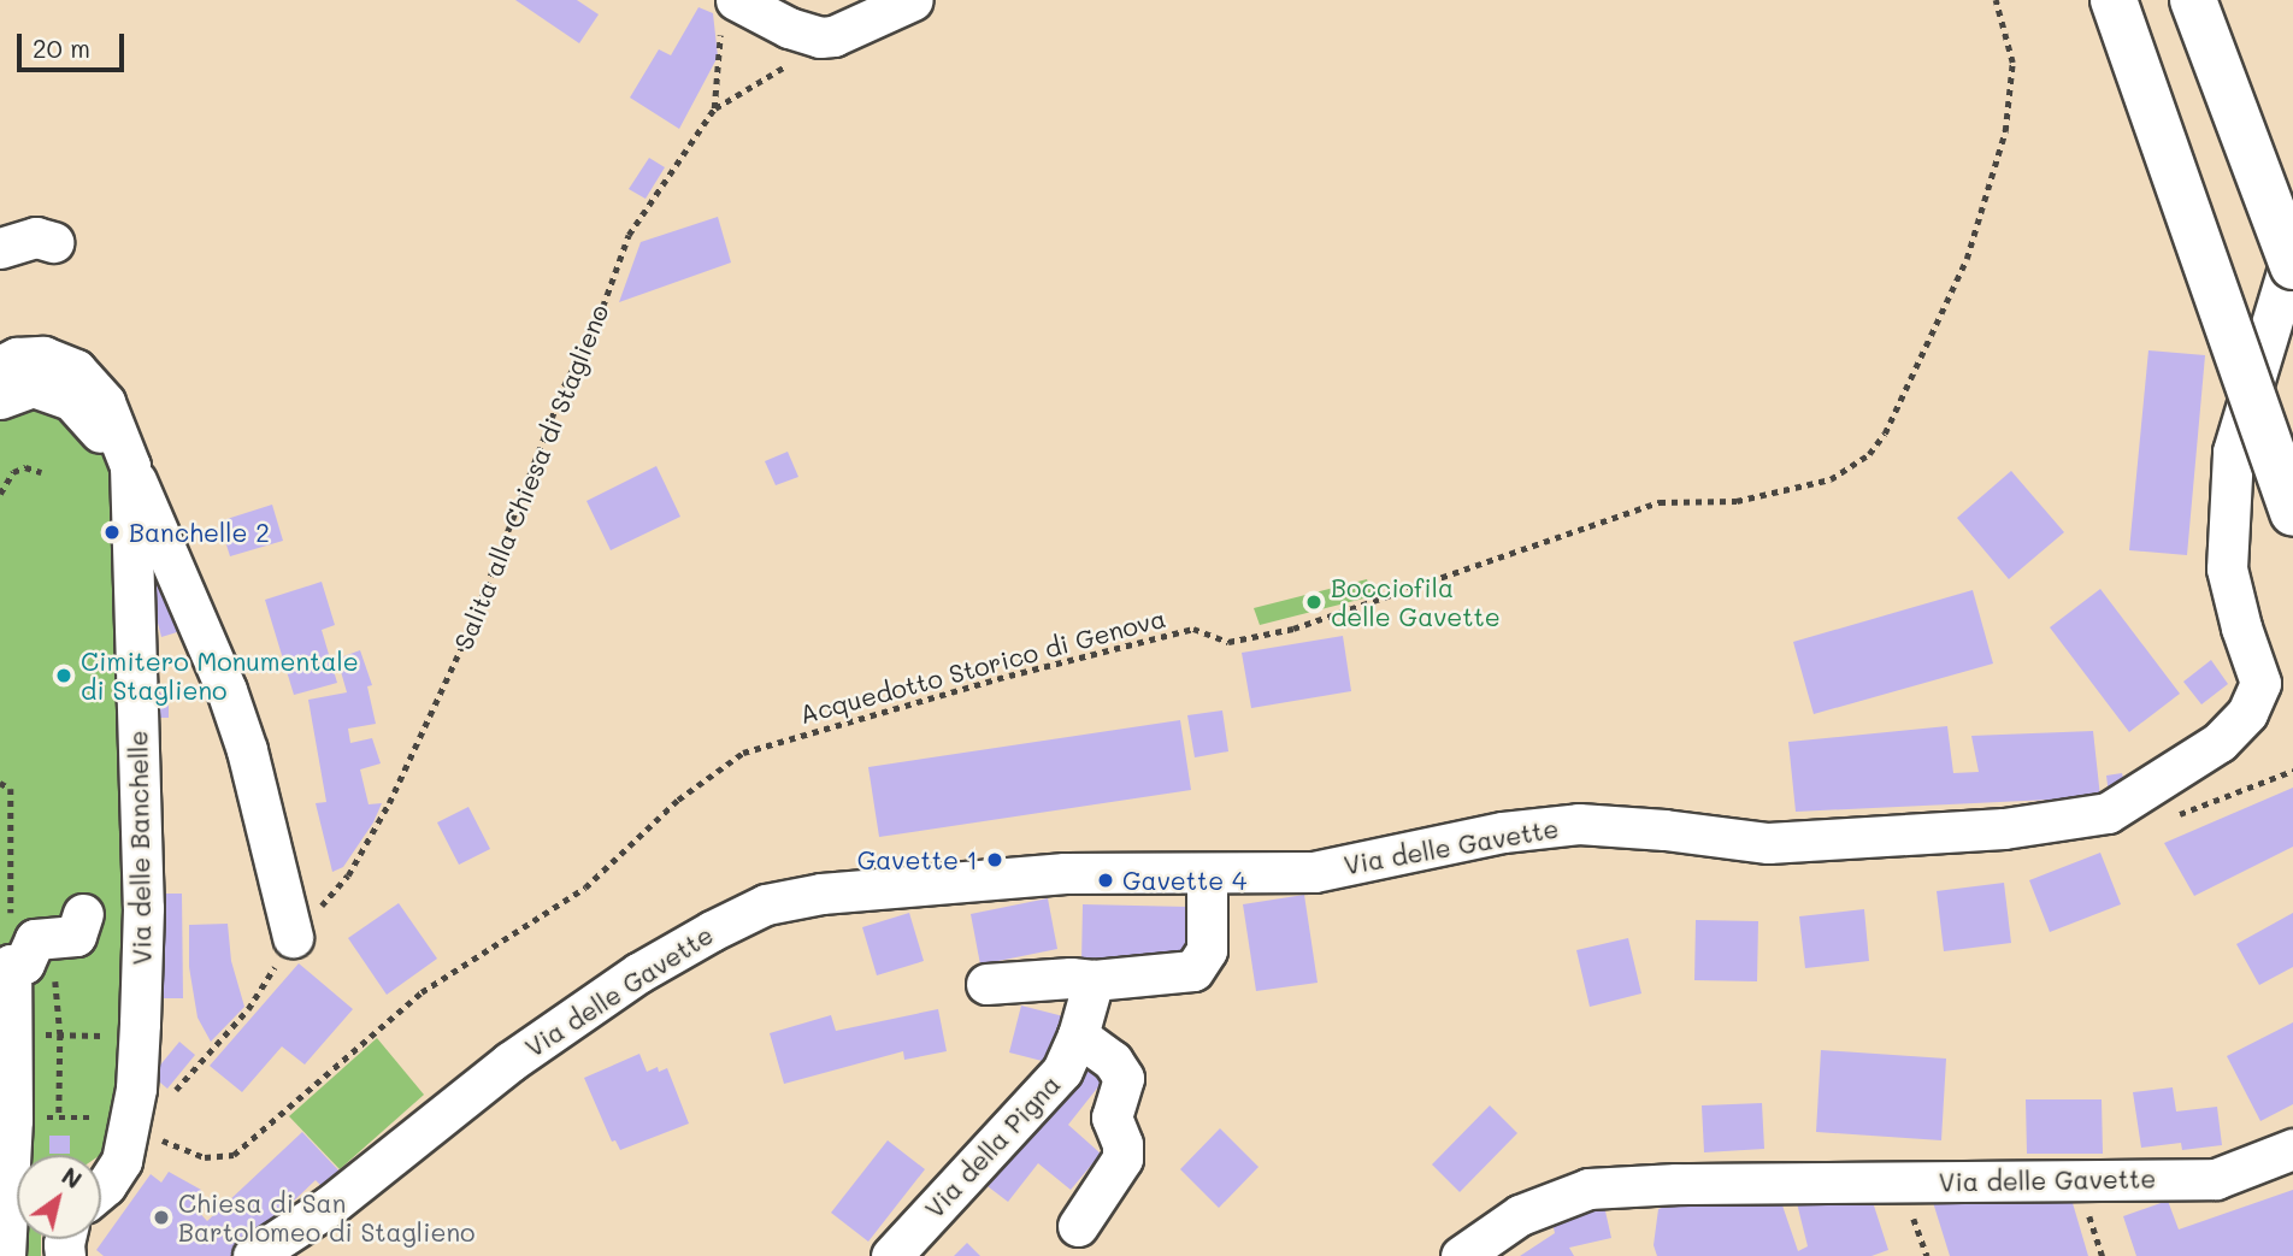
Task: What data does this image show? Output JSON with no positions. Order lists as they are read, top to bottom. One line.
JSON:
{"streets":{"street":["Via delle Gavette","Via delle Banchelle","Via della Pigna"],"path":["Salita alla Chiesa di Staglieno","Acquedotto Storico di Genova"]},"places":["Banchelle 2","Bocciofila delle Gavette","Cimitero Monumentale di Staglieno","Gavette 1","Gavette 4","Chiesa di San Bartolomeo di Staglieno"],"scale_bar":"20 m","north":"top right"}
